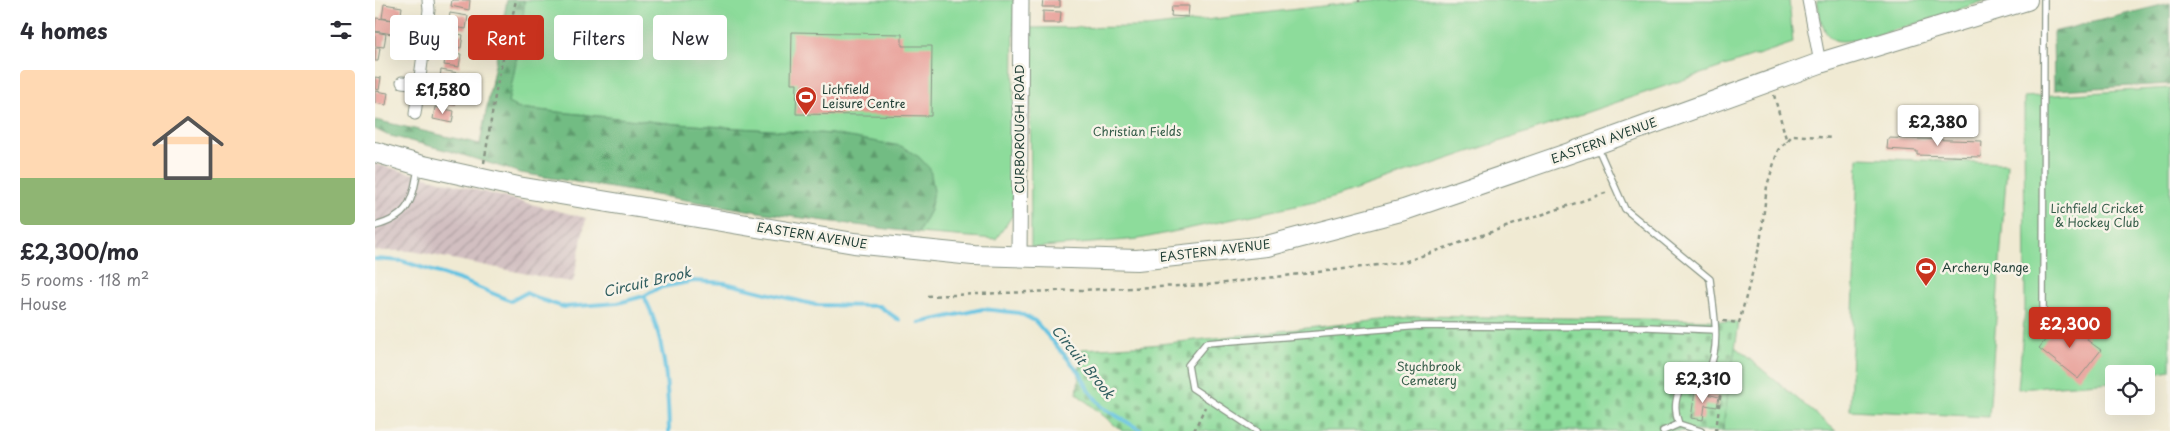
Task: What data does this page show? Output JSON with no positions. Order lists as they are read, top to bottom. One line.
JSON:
{"streets":{"highway":["EASTERN AVENUE"],"street":["CURBOROUGH ROAD"]},"crossings":[["CURBOROUGH ROAD","EASTERN AVENUE"]],"water":["Circuit Brook"],"parks":["Christian Fields","Lichfield Cricket & Hockey Club","Stychbrook Cemetery"],"places":{"sports":["Lichfield Leisure Centre","Archery Range"]},"page":{"heading":"4 homes","chip":["Buy","Rent","Filters","New"],"list":[{"name":"£2,300/mo","note":"5 rooms · 118 m² · House"}],"price":["£1,580","£2,380","£2,300","£2,310"]}}
